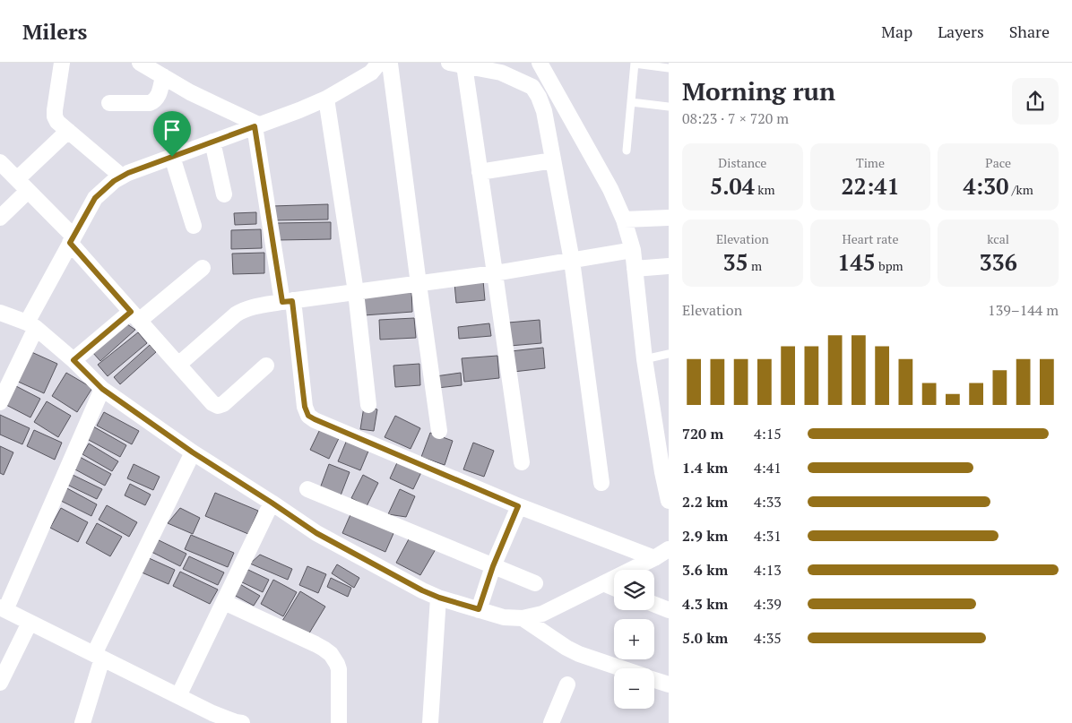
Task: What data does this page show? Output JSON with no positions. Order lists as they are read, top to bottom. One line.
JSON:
{"page":{"header":"Milers","nav":["Map","Layers","Share"],"heading":["Morning run","08:23 · 7 × 720 m"],"stats":[["Distance","5.04 km"],["Time","22:41"],["Pace","4:30 /km"],["Elevation","35 m"],["Heart rate","145 bpm"],["kcal","336"]],"chart":["Elevation","139–144 m"],"list":[{"name":"720 m","note":"4:15"},{"name":"1.4 km","note":"4:41"},{"name":"2.2 km","note":"4:33"},{"name":"2.9 km","note":"4:31"},{"name":"3.6 km","note":"4:13"},{"name":"4.3 km","note":"4:39"},{"name":"5.0 km","note":"4:35"}],"map_buttons":["+","−"]}}
